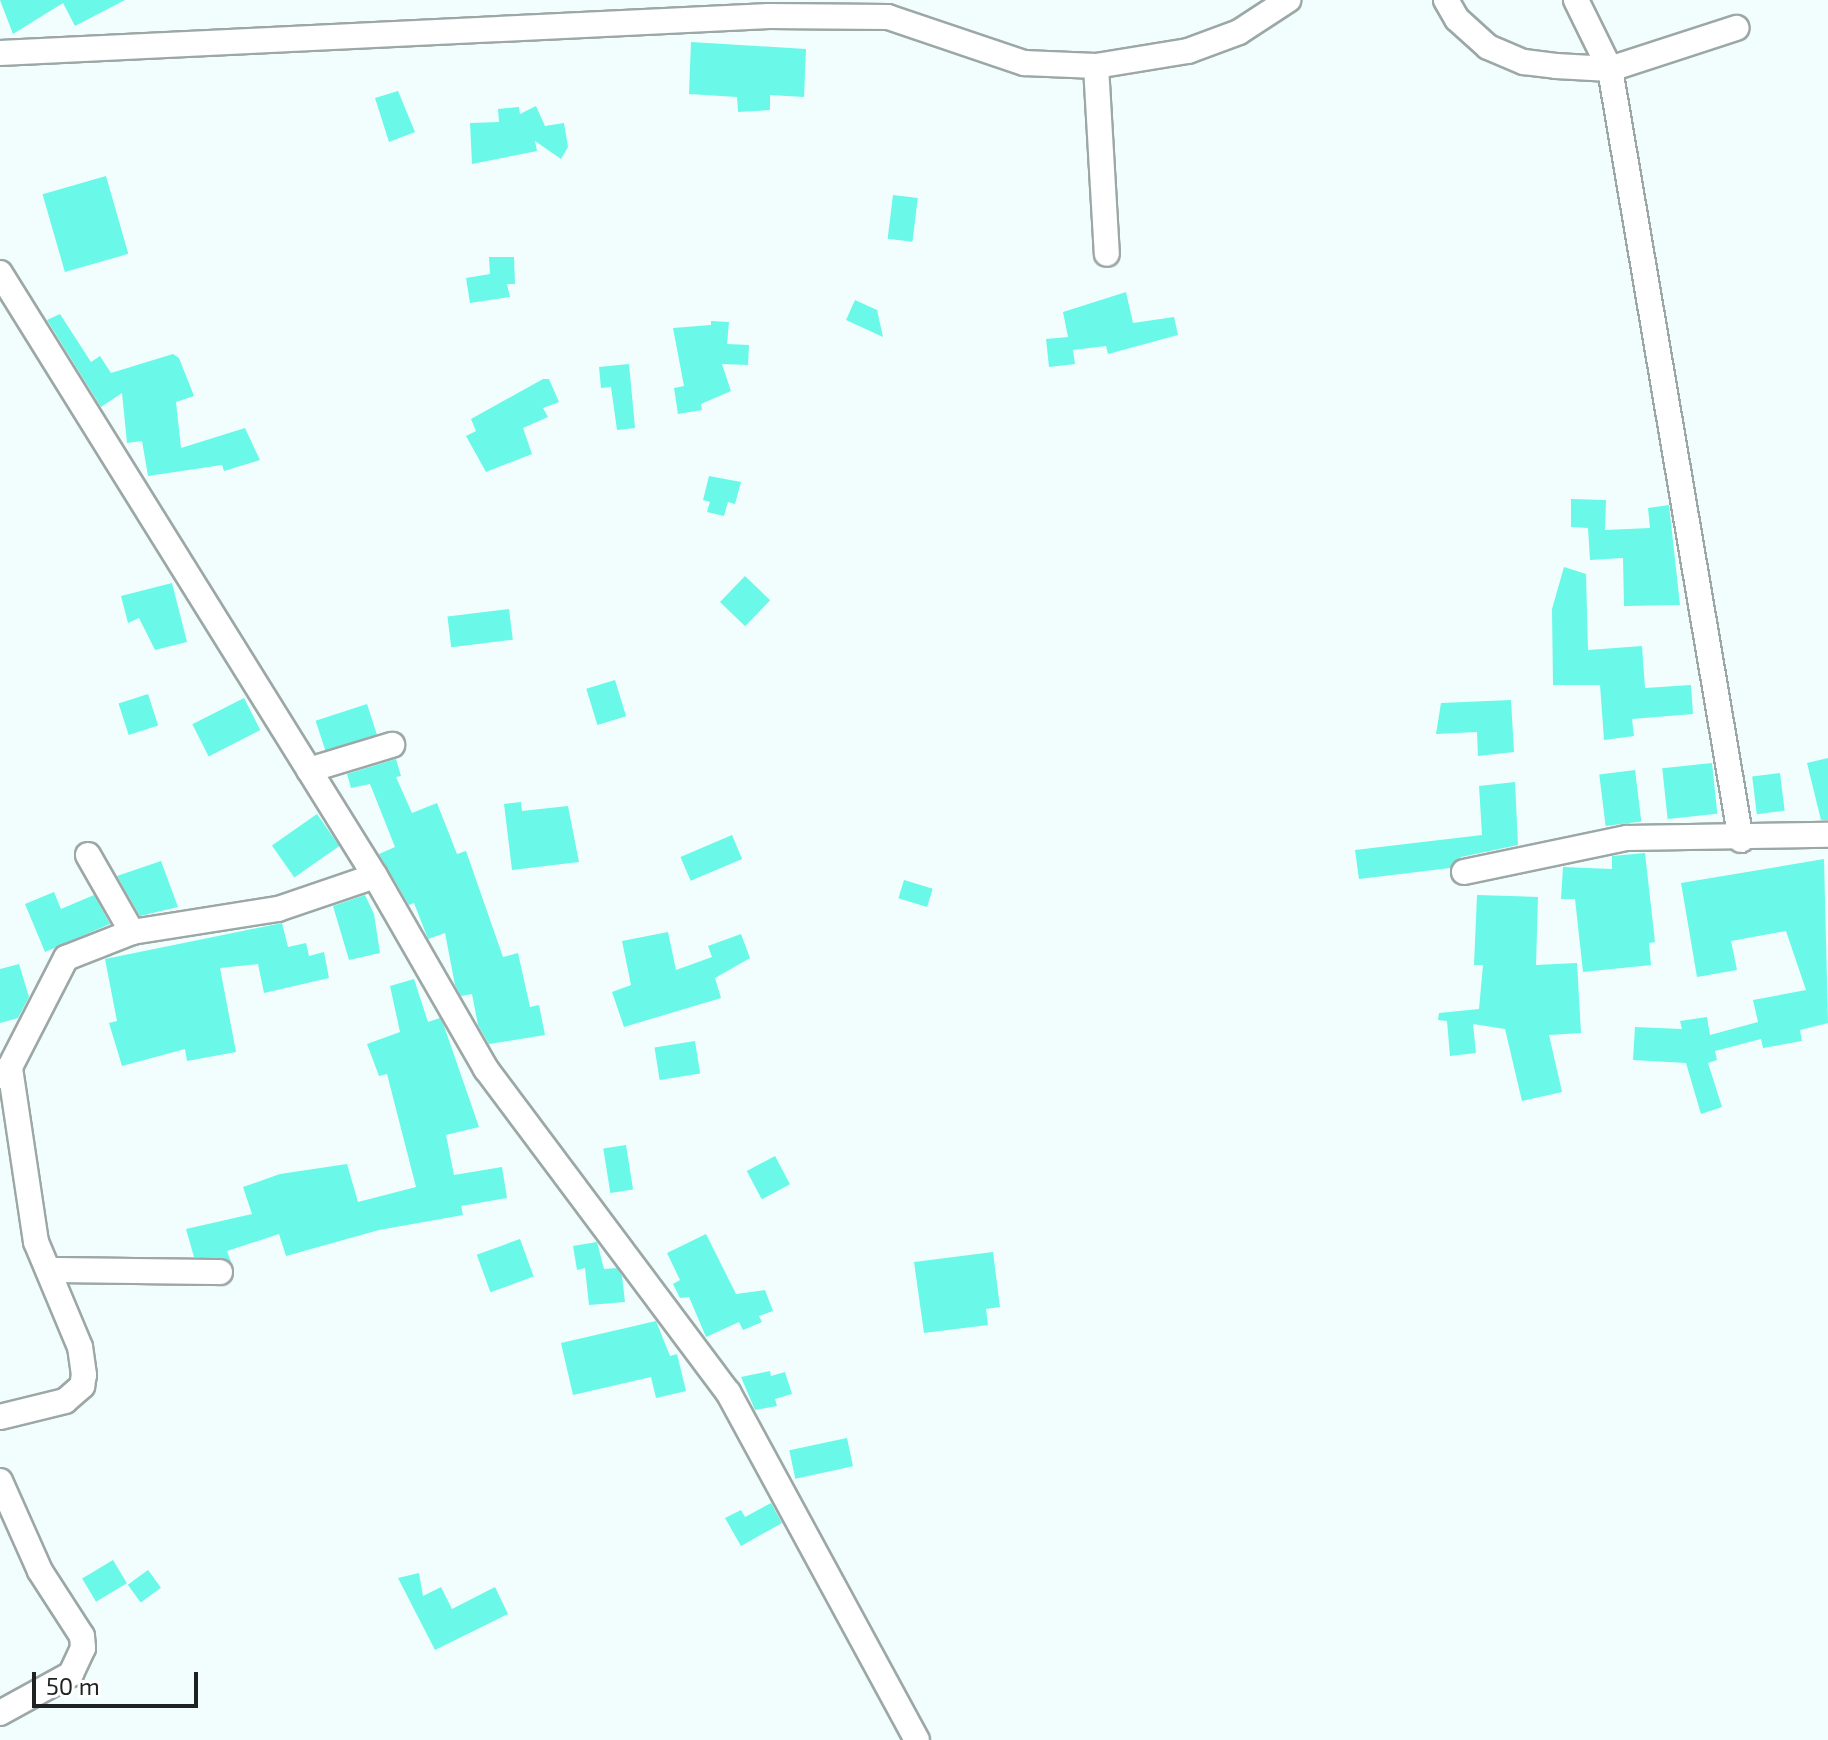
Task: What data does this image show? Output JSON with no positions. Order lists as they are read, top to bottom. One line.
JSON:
{"scale_bar":"50 m"}
